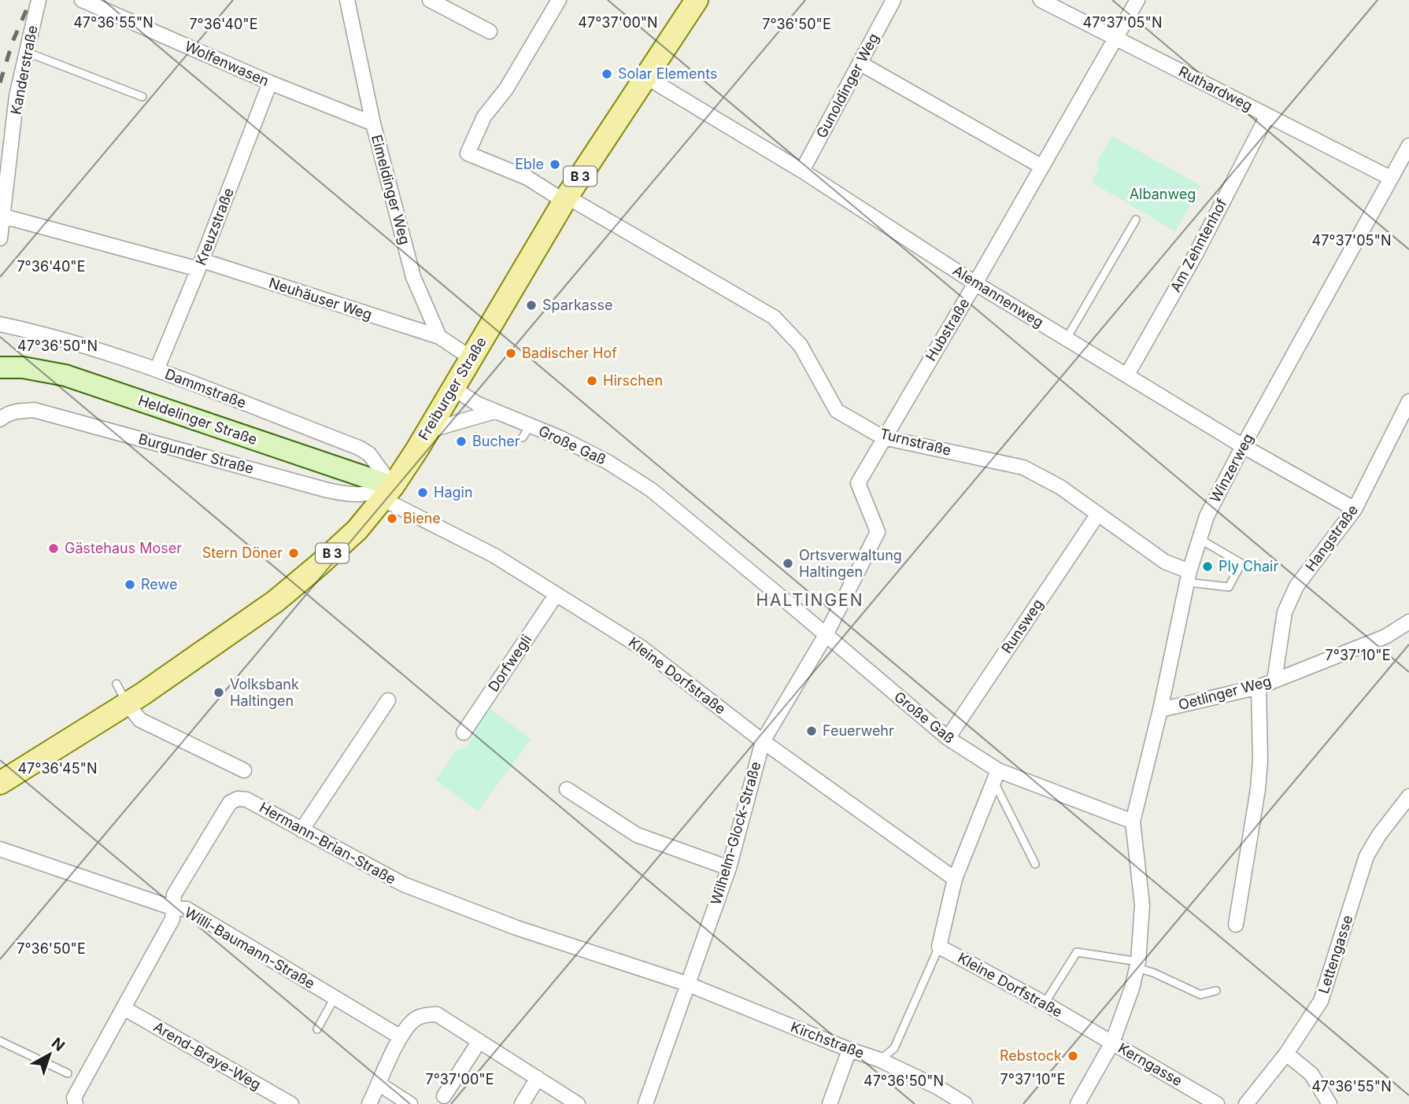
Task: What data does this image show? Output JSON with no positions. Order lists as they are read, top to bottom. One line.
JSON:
{"streets":{"main road":["B 3","Freiburger Straße"],"street":["Wolfenwasen","Kanderstraße","Gunoldinger Weg","Ruthardweg","Eimeldinger Weg","Kreuzstraße","Am Zehntenhof","Alemannenweg","Neuhäuser Weg","Hubstraße","Dammstraße","Heldelinger Straße","Turnstraße","Große Gaß","Burgunder Straße","Winzerweg","Hangstraße","Runsweg","Dorfwegli","Kleine Dorfstraße","Oetlinger Weg","Wilhelm-Glock-Straße","Hermann-Brian-Straße","Willi-Baumann-Straße","Lettengasse","Kirchstraße","Arend-Braye-Weg","Kerngasse"]},"crossings":[["Wolfenwasen","Eimeldinger Weg"],["Wolfenwasen","Kreuzstraße"],["Kanderstraße","Neuhäuser Weg"],["Gunoldinger Weg","Alemannenweg"],["Ruthardweg","Am Zehntenhof"],["Ruthardweg","Hubstraße"],["Ruthardweg","Winzerweg"],["Eimeldinger Weg","Neuhäuser Weg"],["Kreuzstraße","Neuhäuser Weg"],["Kreuzstraße","Dammstraße"],["Am Zehntenhof","Alemannenweg"],["Alemannenweg","Hubstraße"],["Alemannenweg","Freiburger Straße"],["Alemannenweg","Winzerweg"],["Alemannenweg","Hangstraße"],["Hubstraße","Turnstraße"],["Hubstraße","Große Gaß"],["Hubstraße","Wilhelm-Glock-Straße"],["Dammstraße","Freiburger Straße"],["Dammstraße","Heldelinger Straße"],["Dammstraße","Burgunder Straße"],["Dammstraße","Kleine Dorfstraße"],["Freiburger Straße","Heldelinger Straße"],["Freiburger Straße","Turnstraße"],["Freiburger Straße","Große Gaß"],["Freiburger Straße","Burgunder Straße"],["Freiburger Straße","Kleine Dorfstraße"],["Heldelinger Straße","Burgunder Straße"],["Heldelinger Straße","Kleine Dorfstraße"],["Turnstraße","Winzerweg"],["Turnstraße","Runsweg"],["Große Gaß","Winzerweg"],["Große Gaß","Runsweg"],["Große Gaß","Wilhelm-Glock-Straße"],["Burgunder Straße","Kleine Dorfstraße"],["Winzerweg","Oetlinger Weg"],["Hangstraße","Oetlinger Weg"],["Dorfwegli","Kleine Dorfstraße"],["Kleine Dorfstraße","Wilhelm-Glock-Straße"],["Kleine Dorfstraße","Kerngasse"],["Wilhelm-Glock-Straße","Hermann-Brian-Straße"],["Wilhelm-Glock-Straße","Kirchstraße"],["Hermann-Brian-Straße","Willi-Baumann-Straße"],["Hermann-Brian-Straße","Kirchstraße"],["Hermann-Brian-Straße","Arend-Braye-Weg"]],"districts":["HALTINGEN"],"parks":["Albanweg"],"places":["Solar Elements","Eble","Sparkasse","Badischer Hof","Hirschen","Bucher","Hagin","Biene","Gästehaus Moser","Stern Döner","Ortsverwaltung Haltingen","Ply Chair","Rewe","Volksbank Haltingen","Feuerwehr","Rebstock"],"north":"top right","coordinates":["47°36'55\"N","47°37'05\"N","47°37'00\"N","7°36'40\"E","7°36'50\"E","47°36'50\"N","7°37'10\"E","47°36'45\"N","7°37'00\"E"]}
